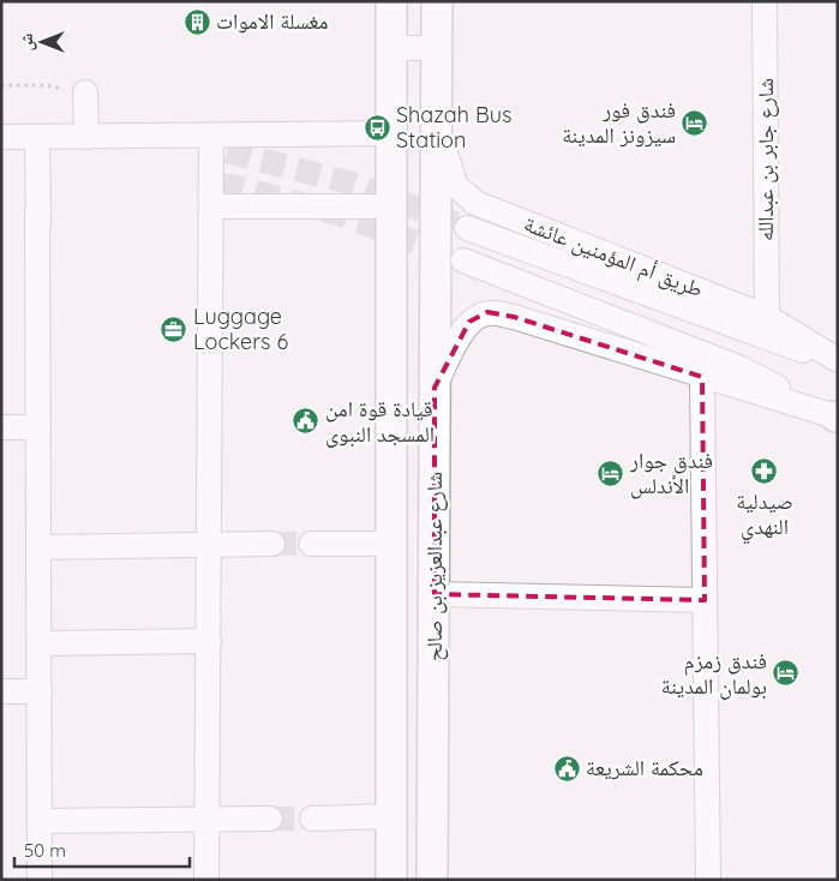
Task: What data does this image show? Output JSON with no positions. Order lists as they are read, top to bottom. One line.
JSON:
{"streets":{"main road":["شارع عبدالعزيز بن صالح"],"street":["شارع جابر بن عبدالله","طريق أم المؤمنين عائشة"]},"crossings":[["شارع جابر بن عبدالله","طريق أم المؤمنين عائشة"],["طريق أم المؤمنين عائشة","شارع عبدالعزيز بن صالح"]],"places":{"building":["مغسلة الاموات"],"hotel":["فندق فور سيزونز المدينة","فندق جوار الأندلس","فندق زمزم بولمان المدينة"],"bus stop":["Shazah Bus Station"],"office":["Luggage Lockers 6"],"public building":["قيادة قوة امن المسجد النبوى","محكمة الشريعة"],"pharmacy":["صيدلية النهدي"]},"scale_bar":"50 m","north":"left"}
